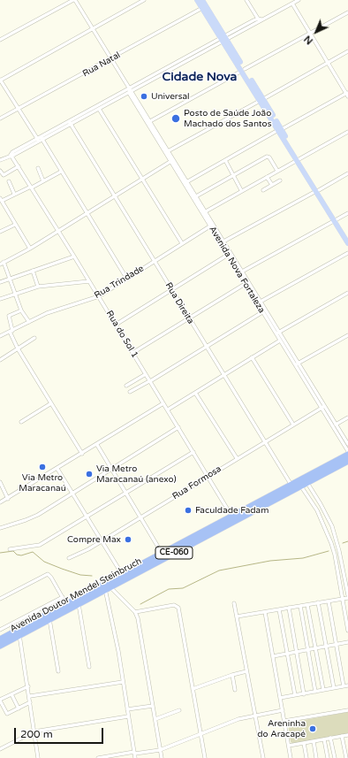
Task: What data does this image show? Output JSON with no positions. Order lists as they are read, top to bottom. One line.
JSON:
{"streets":{"highway":["CE-060","Avenida Doutor Mendel Steinbruch"],"street":["Rua Natal","Avenida Nova Fortaleza","Rua Trindade","Rua Direita","Rua do Sol 1","Rua Formosa"]},"crossings":[["Rua Natal","Avenida Nova Fortaleza"],["Avenida Nova Fortaleza","Rua Trindade"],["Avenida Nova Fortaleza","Rua Formosa"],["Rua Trindade","Rua Direita"],["Rua Trindade","Rua do Sol 1"],["Rua Direita","Rua Formosa"],["Rua Direita","Avenida Doutor Mendel Steinbruch"],["Rua do Sol 1","Rua Formosa"],["Rua do Sol 1","Avenida Doutor Mendel Steinbruch"]],"districts":["Cidade Nova"],"places":["Universal","Posto de Saúde João Machado dos Santos","Via Metro Maracanaú","Via Metro Maracanaú (anexo)","Faculdade Fadam","Compre Max","Areninha do Aracapé"],"scale_bar":"200 m","north":"bottom left"}
